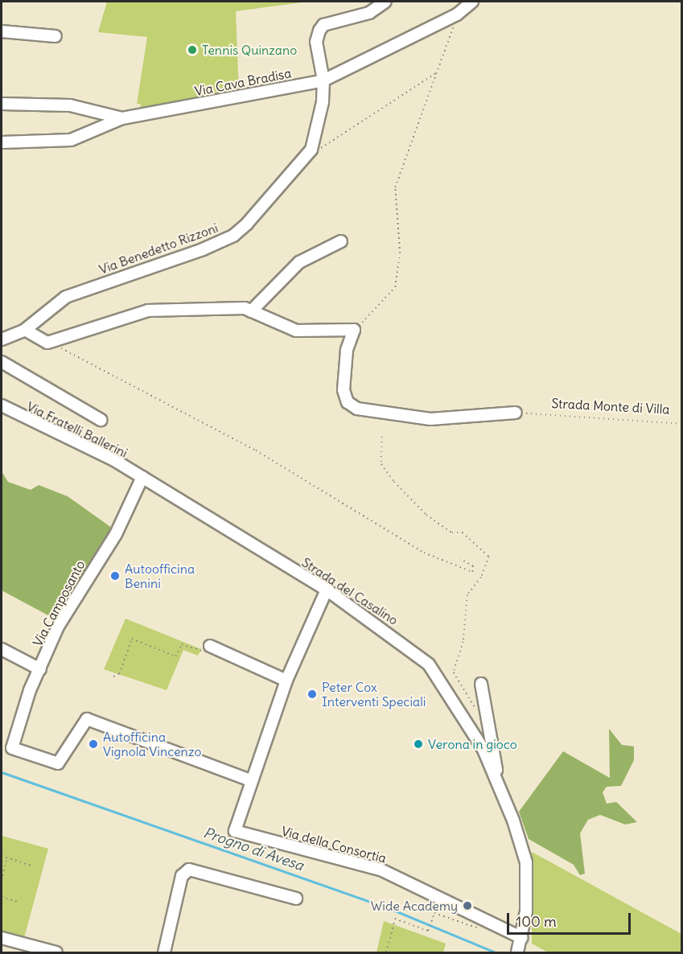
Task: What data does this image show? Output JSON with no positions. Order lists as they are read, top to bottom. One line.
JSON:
{"streets":{"street":["Via Cava Bradisa","Via Benedetto Rizzoni","Via Fratelli Ballerini","Strada del Casalino","Via Camposanto","Via della Consortia"],"path":["Strada Monte di Villa"]},"crossings":[["Via Cava Bradisa","Via Benedetto Rizzoni"],["Via Fratelli Ballerini","Strada del Casalino"],["Via Fratelli Ballerini","Via Camposanto"],["Strada del Casalino","Via Camposanto"],["Strada del Casalino","Via della Consortia"],["Via Camposanto","Via della Consortia"]],"water":["Progno di Avesa"],"places":["Tennis Quinzano","Autoofficina Benini","Peter Cox Interventi Speciali","Autofficina Vignola Vincenzo","Verona in gioco","Wide Academy"],"scale_bar":"100 m"}
